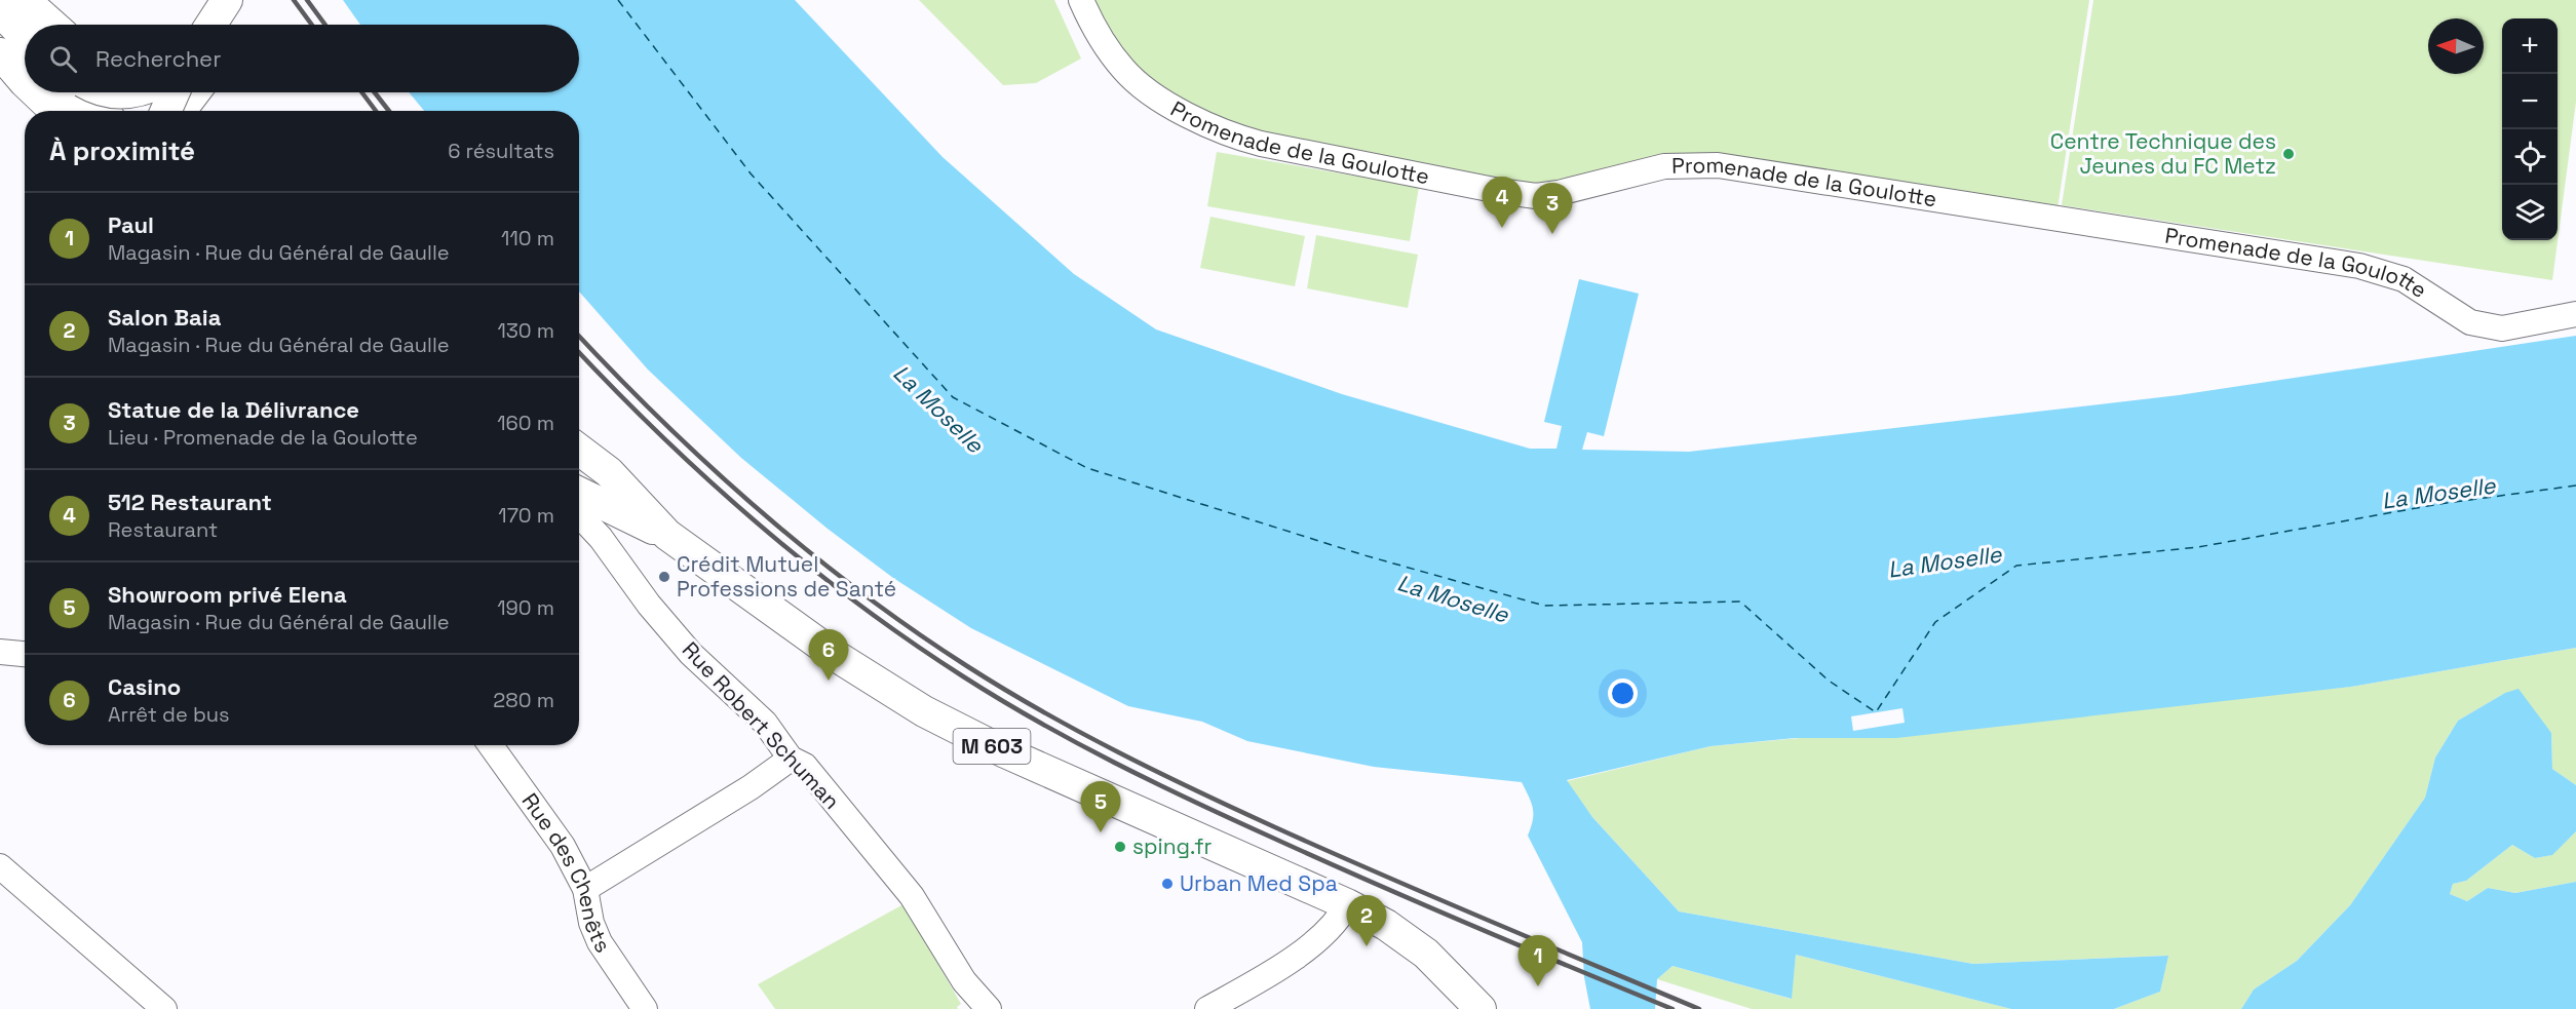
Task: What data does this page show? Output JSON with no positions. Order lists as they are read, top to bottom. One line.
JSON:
{"streets":{"main road":["M 603"],"street":["Promenade de la Goulotte","Rue Robert Schuman","Rue des Chenêts"]},"water":["La Moselle"],"places":["Centre Technique des Jeunes du FC Metz","Crédit Mutuel Professions de Santé","sping.fr","Urban Med Spa"],"north":"left","page":{"map_buttons":["+","−"],"search":"Rechercher","heading":["À proximité","6 résultats"],"pins":["4","3","6","5","2","1"],"list":[{"mark":"1","name":"Paul","note":"Magasin · Rue du Général de Gaulle","value":"110 m"},{"mark":"2","name":"Salon Baia","note":"Magasin · Rue du Général de Gaulle","value":"130 m"},{"mark":"3","name":"Statue de la Délivrance","note":"Lieu · Promenade de la Goulotte","value":"160 m"},{"mark":"4","name":"512 Restaurant","note":"Restaurant","value":"170 m"},{"mark":"5","name":"Showroom privé Elena","note":"Magasin · Rue du Général de Gaulle","value":"190 m"},{"mark":"6","name":"Casino","note":"Arrêt de bus","value":"280 m"}]}}
